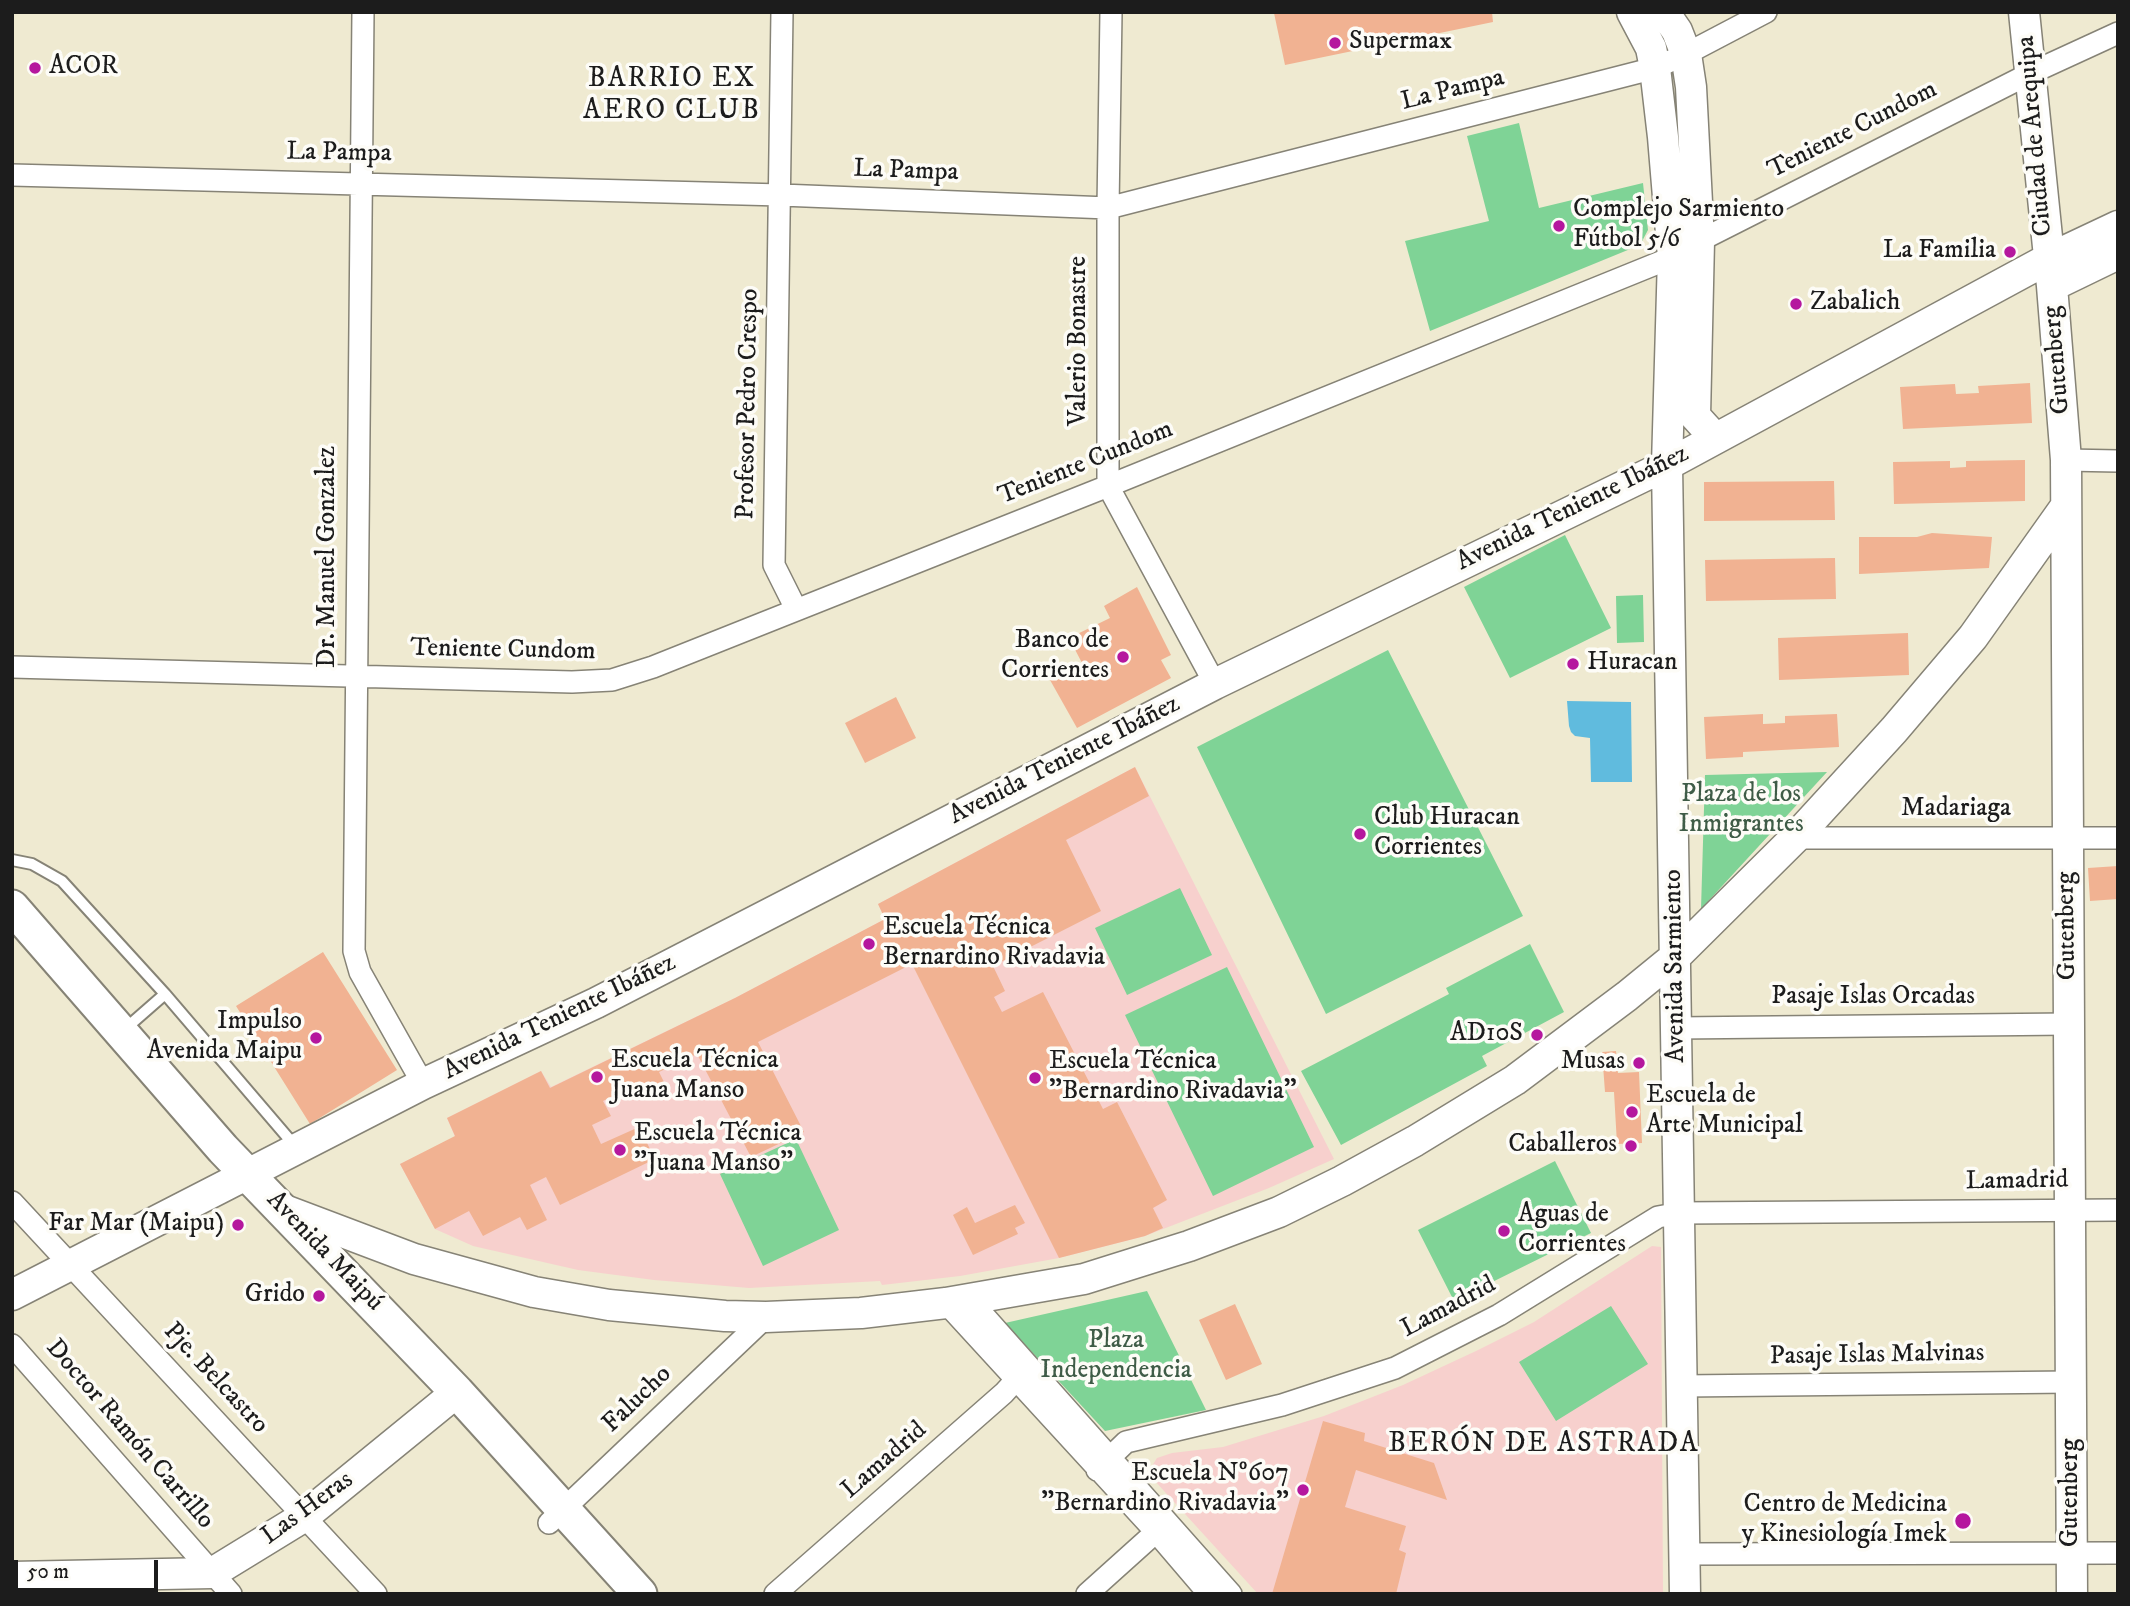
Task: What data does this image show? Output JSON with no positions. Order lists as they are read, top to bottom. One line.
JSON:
{"streets":{"main road":["Ciudad de Arequipa","Gutenberg","Avenida Teniente Ibáñez","Avenida Sarmiento","Avenida Maipú","Las Heras"],"street":["La Pampa","Teniente Cundom","Valerio Bonastre","Profesor Pedro Crespo","Dr. Manuel Gonzalez","Madariaga","Pasaje Islas Orcadas","Lamadrid","Pasaje Islas Malvinas","Pje. Belcastro","Falucho","Doctor Ramón Carrillo"]},"crossings":[["La Pampa","Valerio Bonastre"],["La Pampa","Profesor Pedro Crespo"],["La Pampa","Dr. Manuel Gonzalez"],["La Pampa","Avenida Sarmiento"],["Teniente Cundom","Ciudad de Arequipa"],["Teniente Cundom","Valerio Bonastre"],["Teniente Cundom","Profesor Pedro Crespo"],["Teniente Cundom","Dr. Manuel Gonzalez"],["Teniente Cundom","Avenida Sarmiento"],["Ciudad de Arequipa","Gutenberg"],["Ciudad de Arequipa","Avenida Teniente Ibáñez"],["Valerio Bonastre","Avenida Teniente Ibáñez"],["Gutenberg","Avenida Teniente Ibáñez"],["Gutenberg","Madariaga"],["Gutenberg","Pasaje Islas Orcadas"],["Gutenberg","Lamadrid"],["Gutenberg","Pasaje Islas Malvinas"],["Avenida Teniente Ibáñez","Dr. Manuel Gonzalez"],["Avenida Teniente Ibáñez","Avenida Sarmiento"],["Avenida Teniente Ibáñez","Avenida Maipú"],["Avenida Teniente Ibáñez","Pje. Belcastro"],["Avenida Sarmiento","Pasaje Islas Orcadas"],["Avenida Sarmiento","Lamadrid"],["Avenida Sarmiento","Pasaje Islas Malvinas"],["Avenida Maipú","Falucho"],["Avenida Maipú","Las Heras"],["Pje. Belcastro","Las Heras"],["Doctor Ramón Carrillo","Las Heras"]],"districts":["BARRIO EX AERO CLUB","BERÓN DE ASTRADA"],"parks":["Plaza de los Inmigrantes","Plaza Independencia"],"places":["Supermax","ACOR","Complejo Sarmiento Fútbol 5/6","La Familia","Zabalich","Banco de Corrientes","Huracan","Club Huracan Corrientes","Escuela Técnica Bernardino Rivadavia","AD10S","Impulso Avenida Maipu","Musas","Escuela Técnica Juana Manso","Escuela Técnica \"Bernardino Rivadavia\"","Escuela de Arte Municipal","Caballeros","Escuela Técnica \"Juana Manso\"","Far Mar (Maipu)","Aguas de Corrientes","Grido","Escuela Nº607 \"Bernardino Rivadavia\"","Centro de Medicina y Kinesiología Imek"],"scale_bar":"50 m"}
